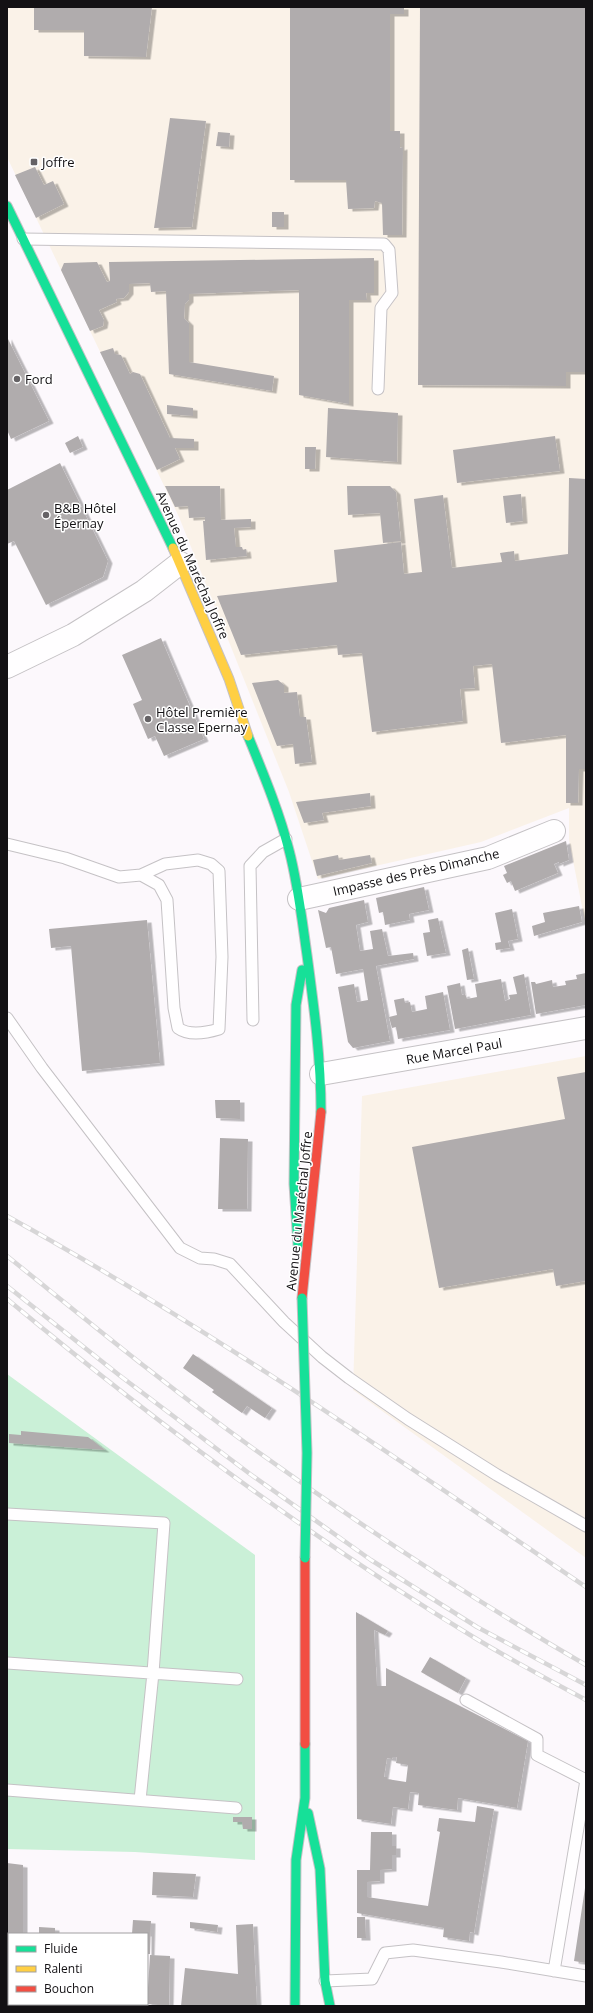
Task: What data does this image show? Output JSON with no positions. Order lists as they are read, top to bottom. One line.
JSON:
{"streets":{"main road":["Avenue du Maréchal Joffre"],"street":["Impasse des Près Dimanche","Rue Marcel Paul"]},"crossings":[["Avenue du Maréchal Joffre","Impasse des Près Dimanche"],["Avenue du Maréchal Joffre","Rue Marcel Paul"]],"places":{"transit":["Joffre"],"other":["Ford","B&B Hôtel Épernay","Hôtel Première Classe Epernay"]},"legend":["Fluide","Ralenti","Bouchon"]}
